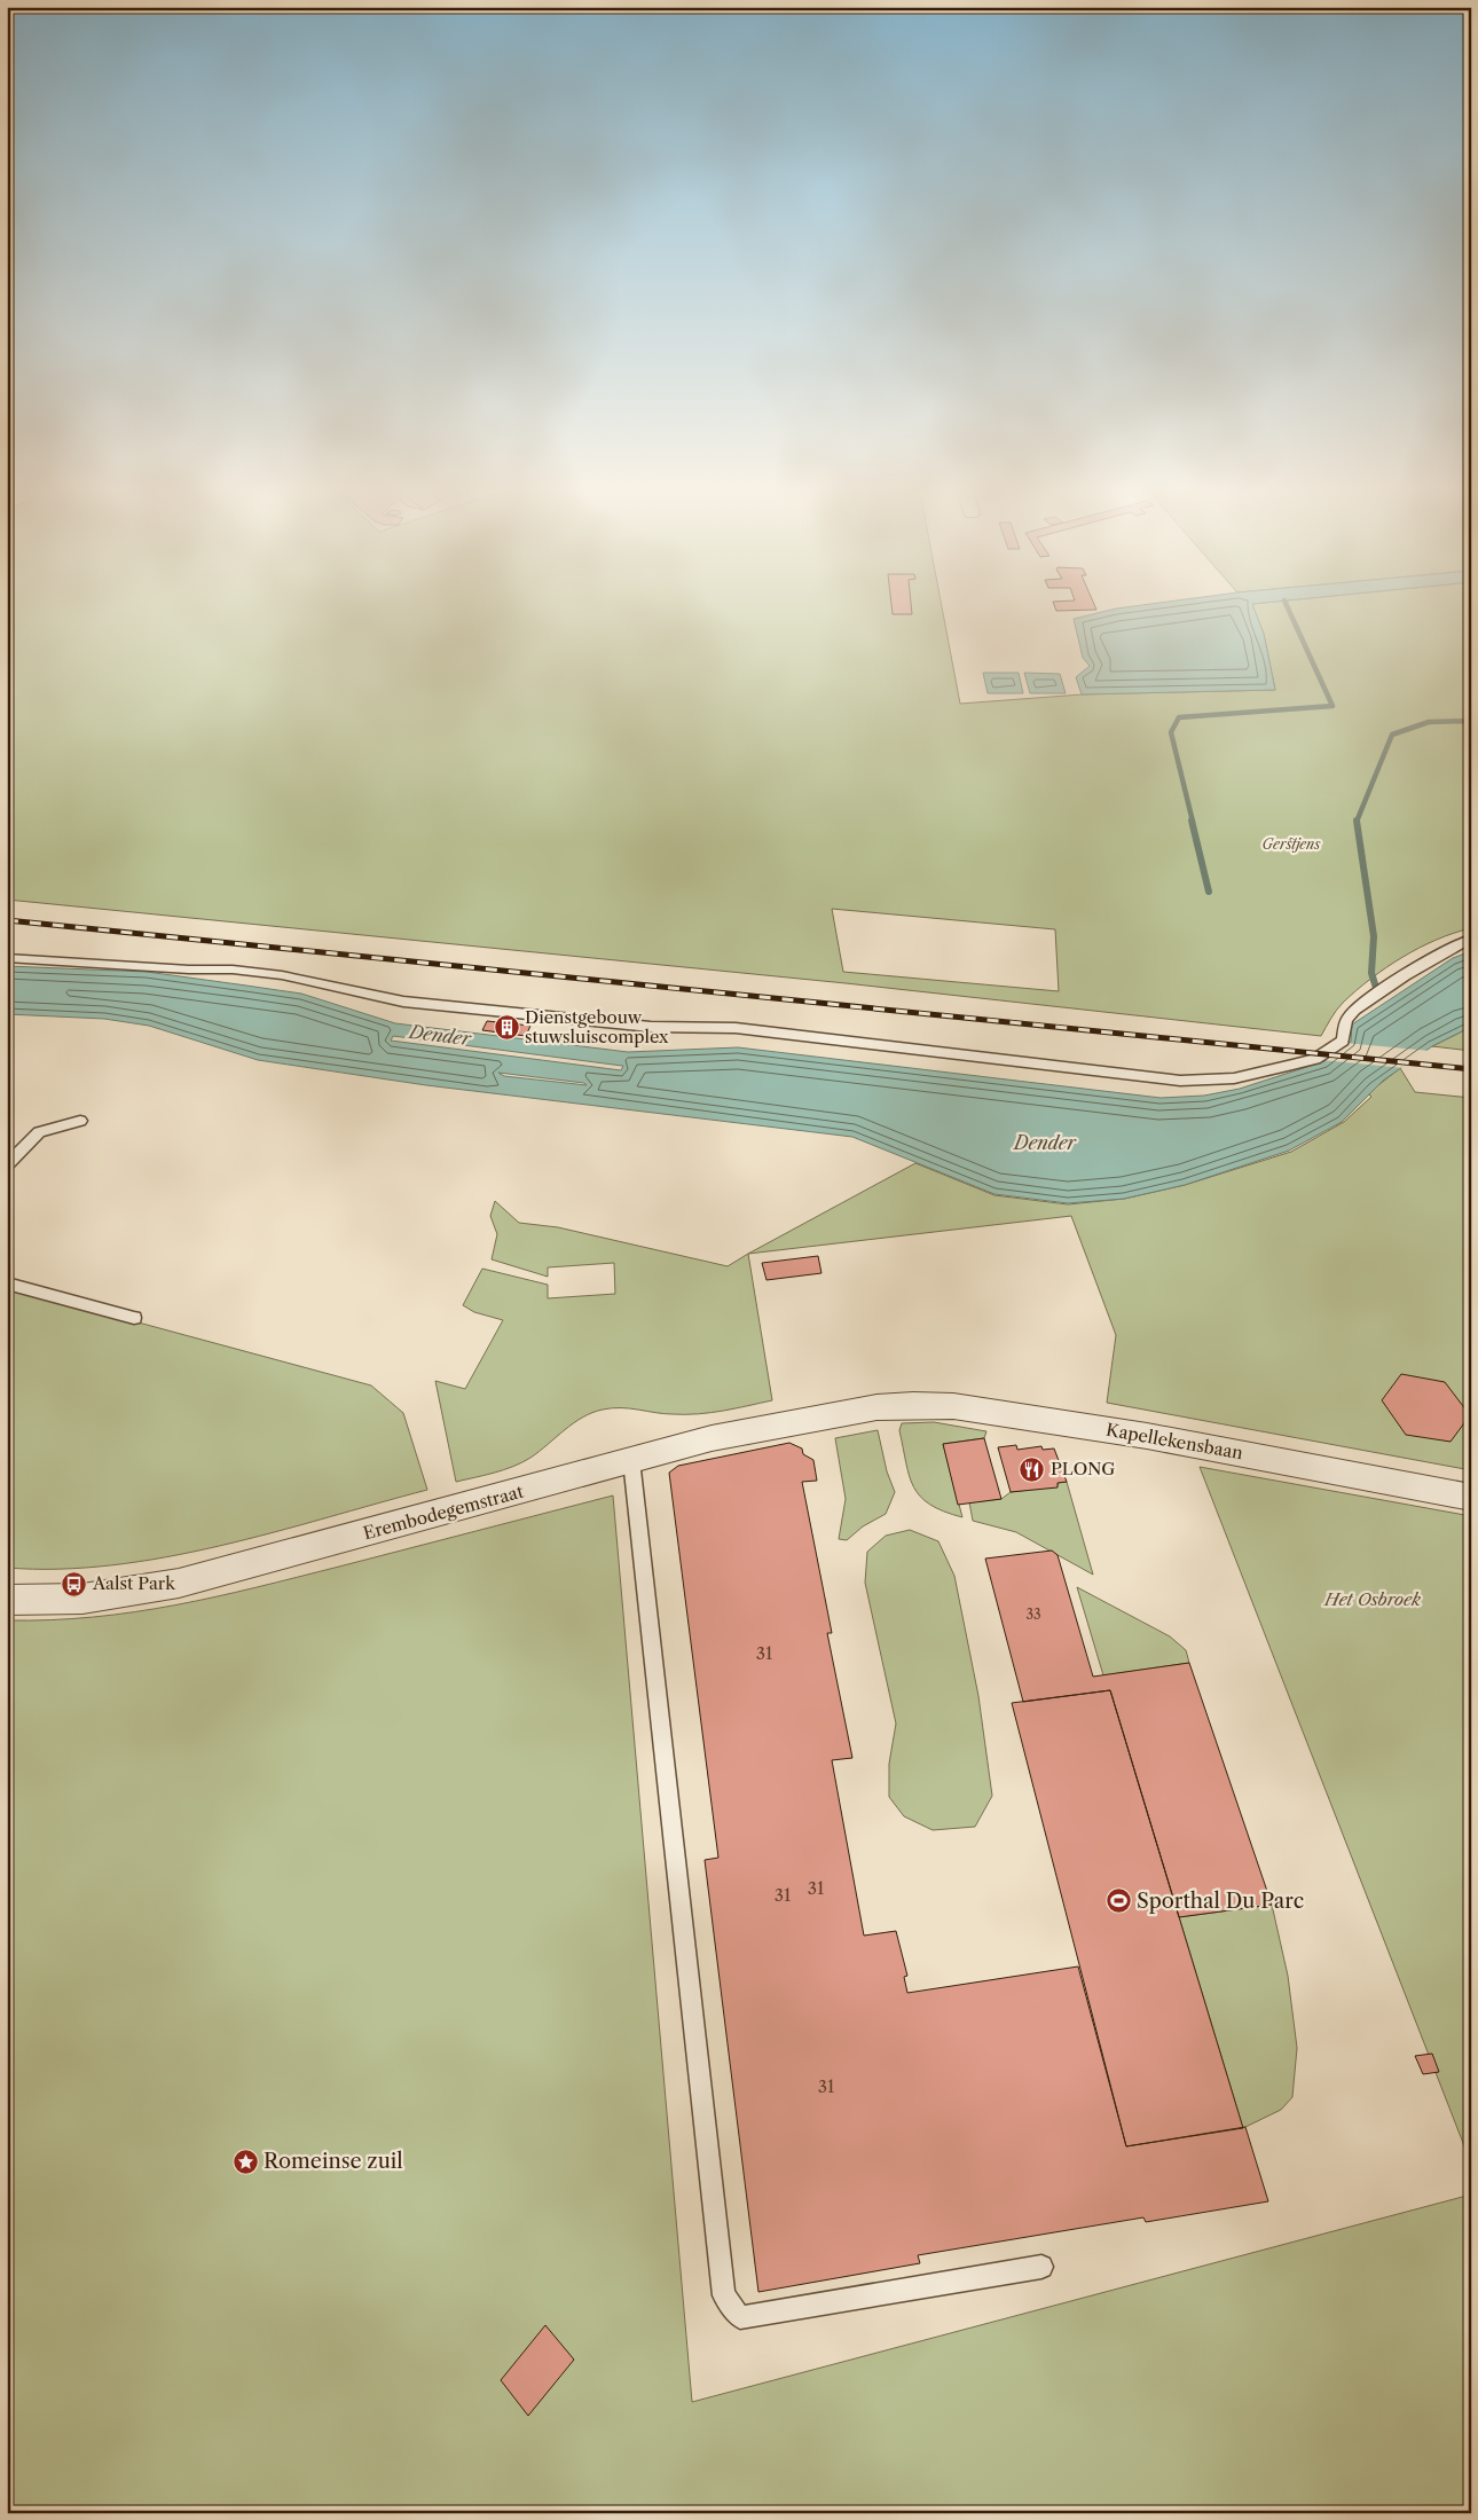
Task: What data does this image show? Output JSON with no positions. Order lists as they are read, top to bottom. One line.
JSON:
{"streets":{"street":["Kapellekensbaan","Erembodegemstraat"]},"crossings":[["Kapellekensbaan","Erembodegemstraat"]],"water":["Dender"],"parks":["Gerstjens","Het Osbroek"],"places":{"building":["Dienstgebouw stuwsluiscomplex"],"restaurant":["PLONG"],"bus stop":["Aalst Park"],"sports":["Sporthal Du Parc"],"place":["Romeinse zuil"]},"house_numbers":["33","31","31","31","31"]}
